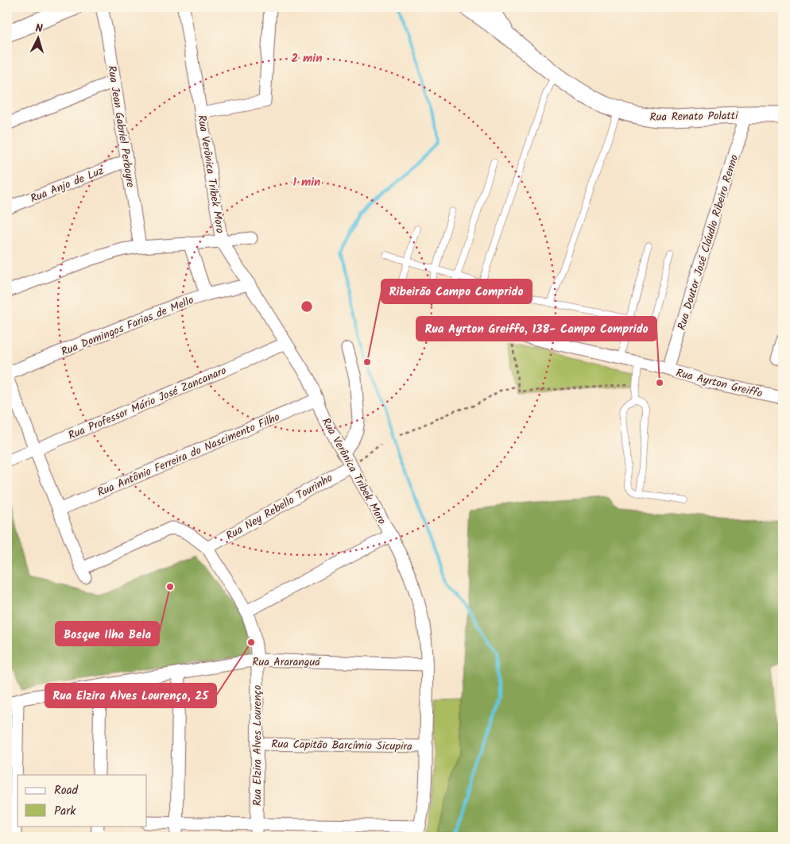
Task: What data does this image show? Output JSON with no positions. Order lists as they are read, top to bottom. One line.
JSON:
{"streets":{"main road":["Rua Renato Polatti"],"street":["Rua Jean Gabriel Perboyre","Rua Verônica Tribek Moro","Rua Anjo de Luz","Rua Doutor José Cláudio Ribeiro Renno","Rua Domingos Farias de Mello","Rua Ayrton Greiffo","Rua Professor Mário José Zancanaro","Rua Antônio Ferreira do Nascimento Filho","Rua Ney Rebello Tourinho","Rua Araranguá","Rua Capitão Barcímio Sicupira","Rua Elzira Alves Lourenço"]},"crossings":[["Rua Renato Polatti","Rua Doutor José Cláudio Ribeiro Renno"],["Rua Jean Gabriel Perboyre","Rua Anjo de Luz"],["Rua Verônica Tribek Moro","Rua Domingos Farias de Mello"],["Rua Verônica Tribek Moro","Rua Professor Mário José Zancanaro"],["Rua Verônica Tribek Moro","Rua Antônio Ferreira do Nascimento Filho"],["Rua Verônica Tribek Moro","Rua Ney Rebello Tourinho"],["Rua Verônica Tribek Moro","Rua Araranguá"],["Rua Verônica Tribek Moro","Rua Capitão Barcímio Sicupira"],["Rua Doutor José Cláudio Ribeiro Renno","Rua Ayrton Greiffo"],["Rua Ney Rebello Tourinho","Rua Elzira Alves Lourenço"],["Rua Araranguá","Rua Elzira Alves Lourenço"],["Rua Capitão Barcímio Sicupira","Rua Elzira Alves Lourenço"]],"places":["Ribeirão Campo Comprido","Rua Ayrton Greiffo, 138- Campo Comprido","Bosque Ilha Bela","Rua Elzira Alves Lourenço, 25"],"legend":["Road","Park"],"north":"top","rings":["2 min","1 min"]}
